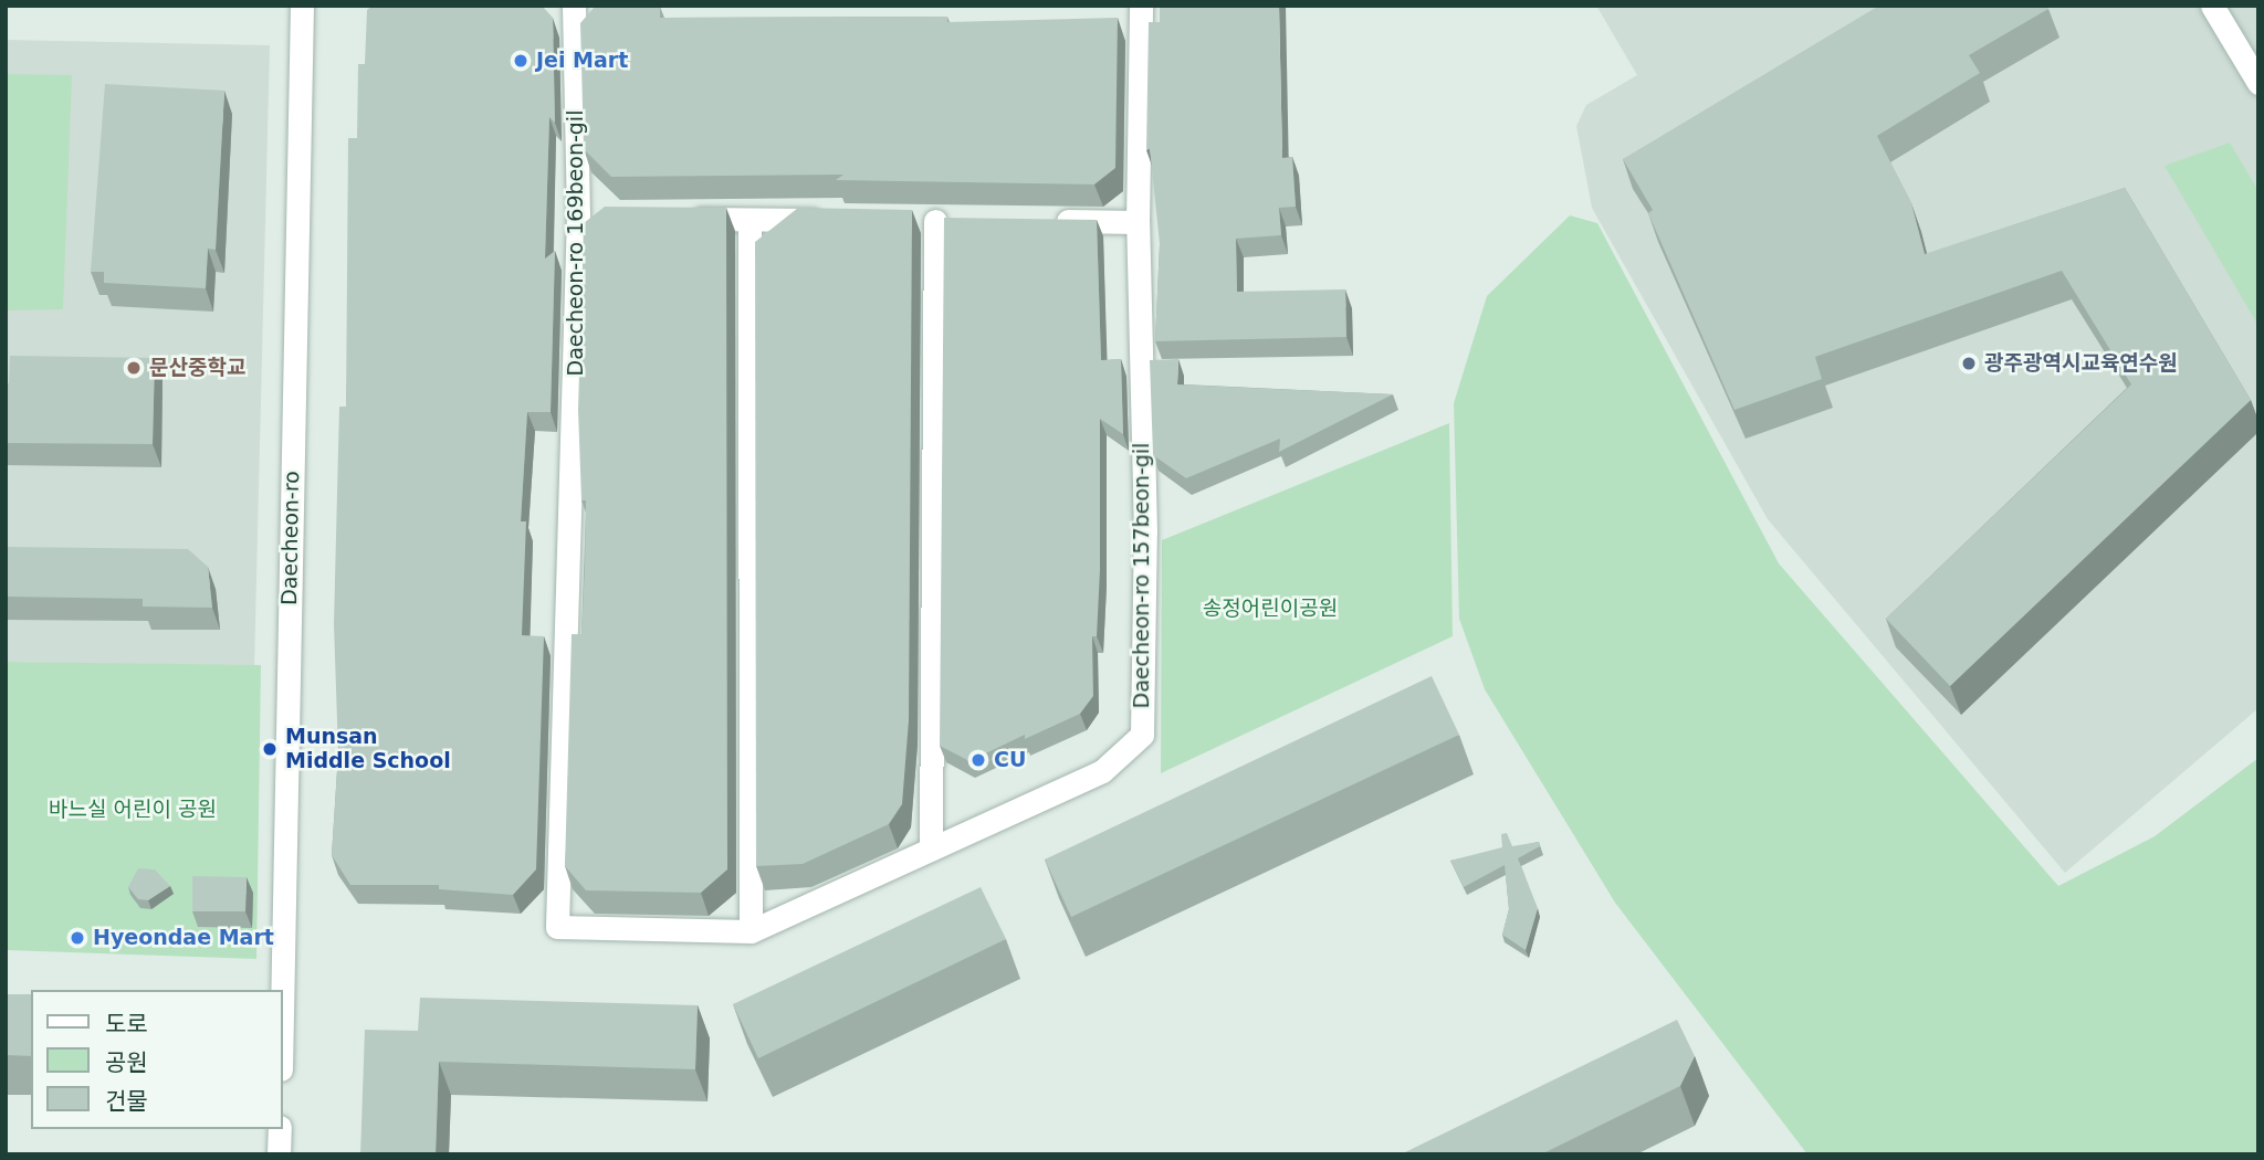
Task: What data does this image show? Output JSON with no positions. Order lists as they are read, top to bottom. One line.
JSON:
{"streets":{"street":["Daecheon-ro 169beon-gil","Daecheon-ro","Daecheon-ro 157beon-gil"]},"crossings":[["Daecheon-ro 169beon-gil","Daecheon-ro 157beon-gil"]],"parks":["송정어린이공원","바느실 어린이 공원"],"places":["Jei Mart","광주광역시교육연수원","문산중학교","Munsan Middle School","CU","Hyeondae Mart"],"legend":["도로","공원","건물"]}
